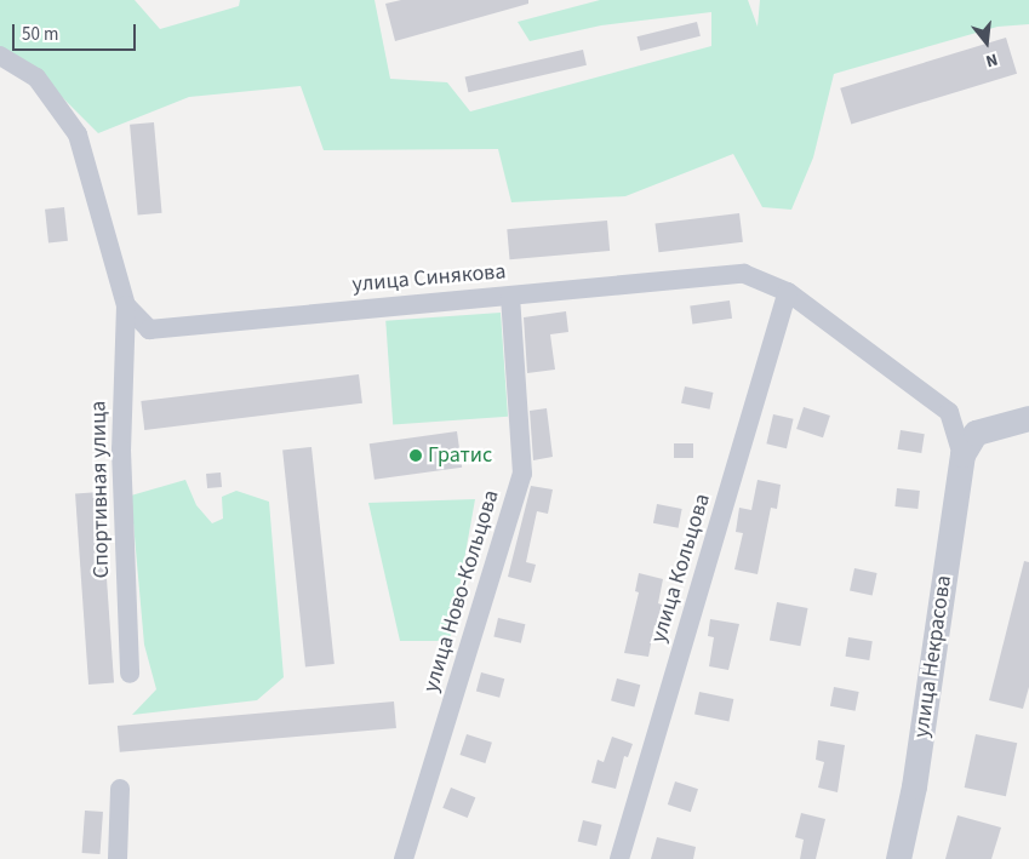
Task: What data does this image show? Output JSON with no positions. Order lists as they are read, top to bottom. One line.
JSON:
{"streets":{"street":["улица Синякова","Спортивная улица","улица Кольцова","улица Ново-Кольцова","улица Некрасова"]},"crossings":[["улица Синякова","Спортивная улица"],["улица Синякова","улица Кольцова"],["улица Синякова","улица Ново-Кольцова"],["улица Синякова","улица Некрасова"]],"places":["Гратис"],"scale_bar":"50 m","north":"bottom"}
